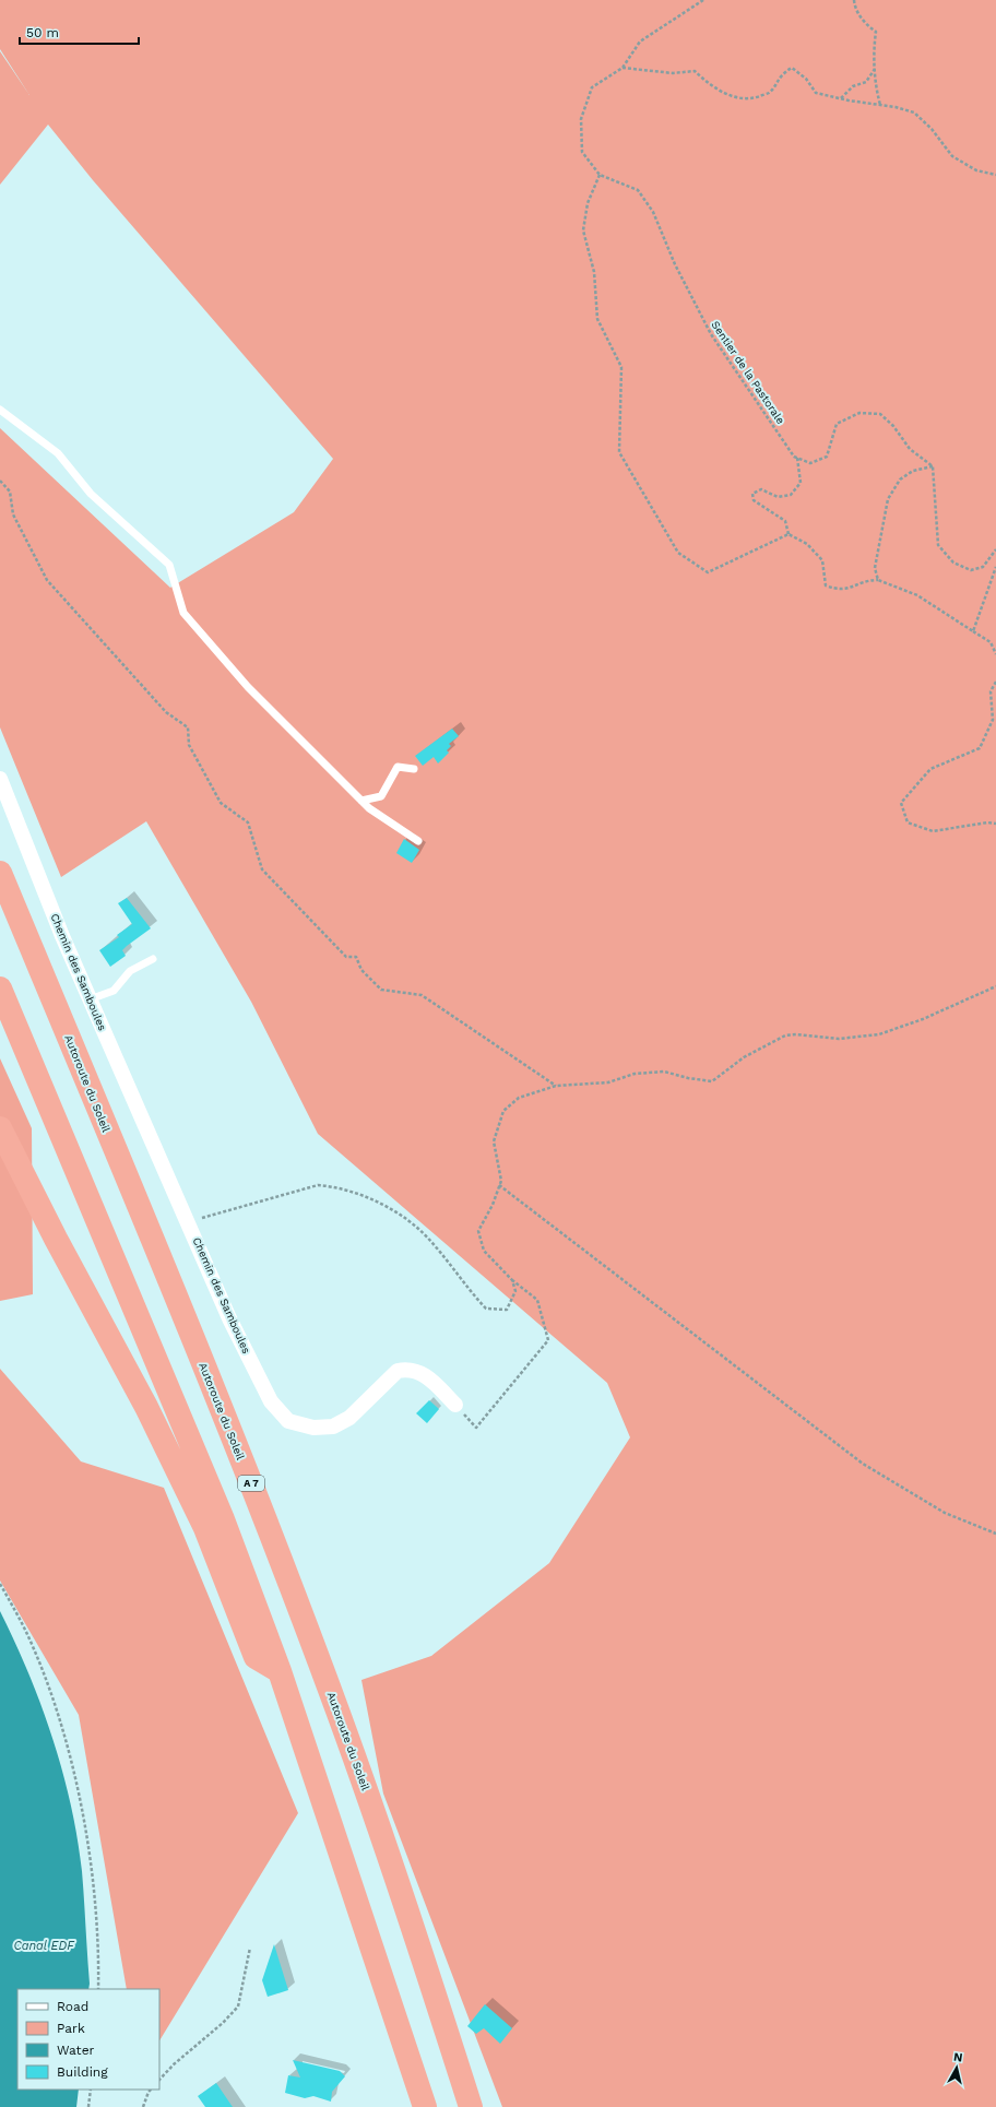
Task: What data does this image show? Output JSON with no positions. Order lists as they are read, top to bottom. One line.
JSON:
{"streets":{"highway":["Autoroute du Soleil","A 7"],"street":["Chemin des Samboules"],"path":["Sentier de la Pastorale"]},"water":["Canal EDF"],"legend":["Road","Park","Water","Building"],"scale_bar":"50 m","north":"top"}
